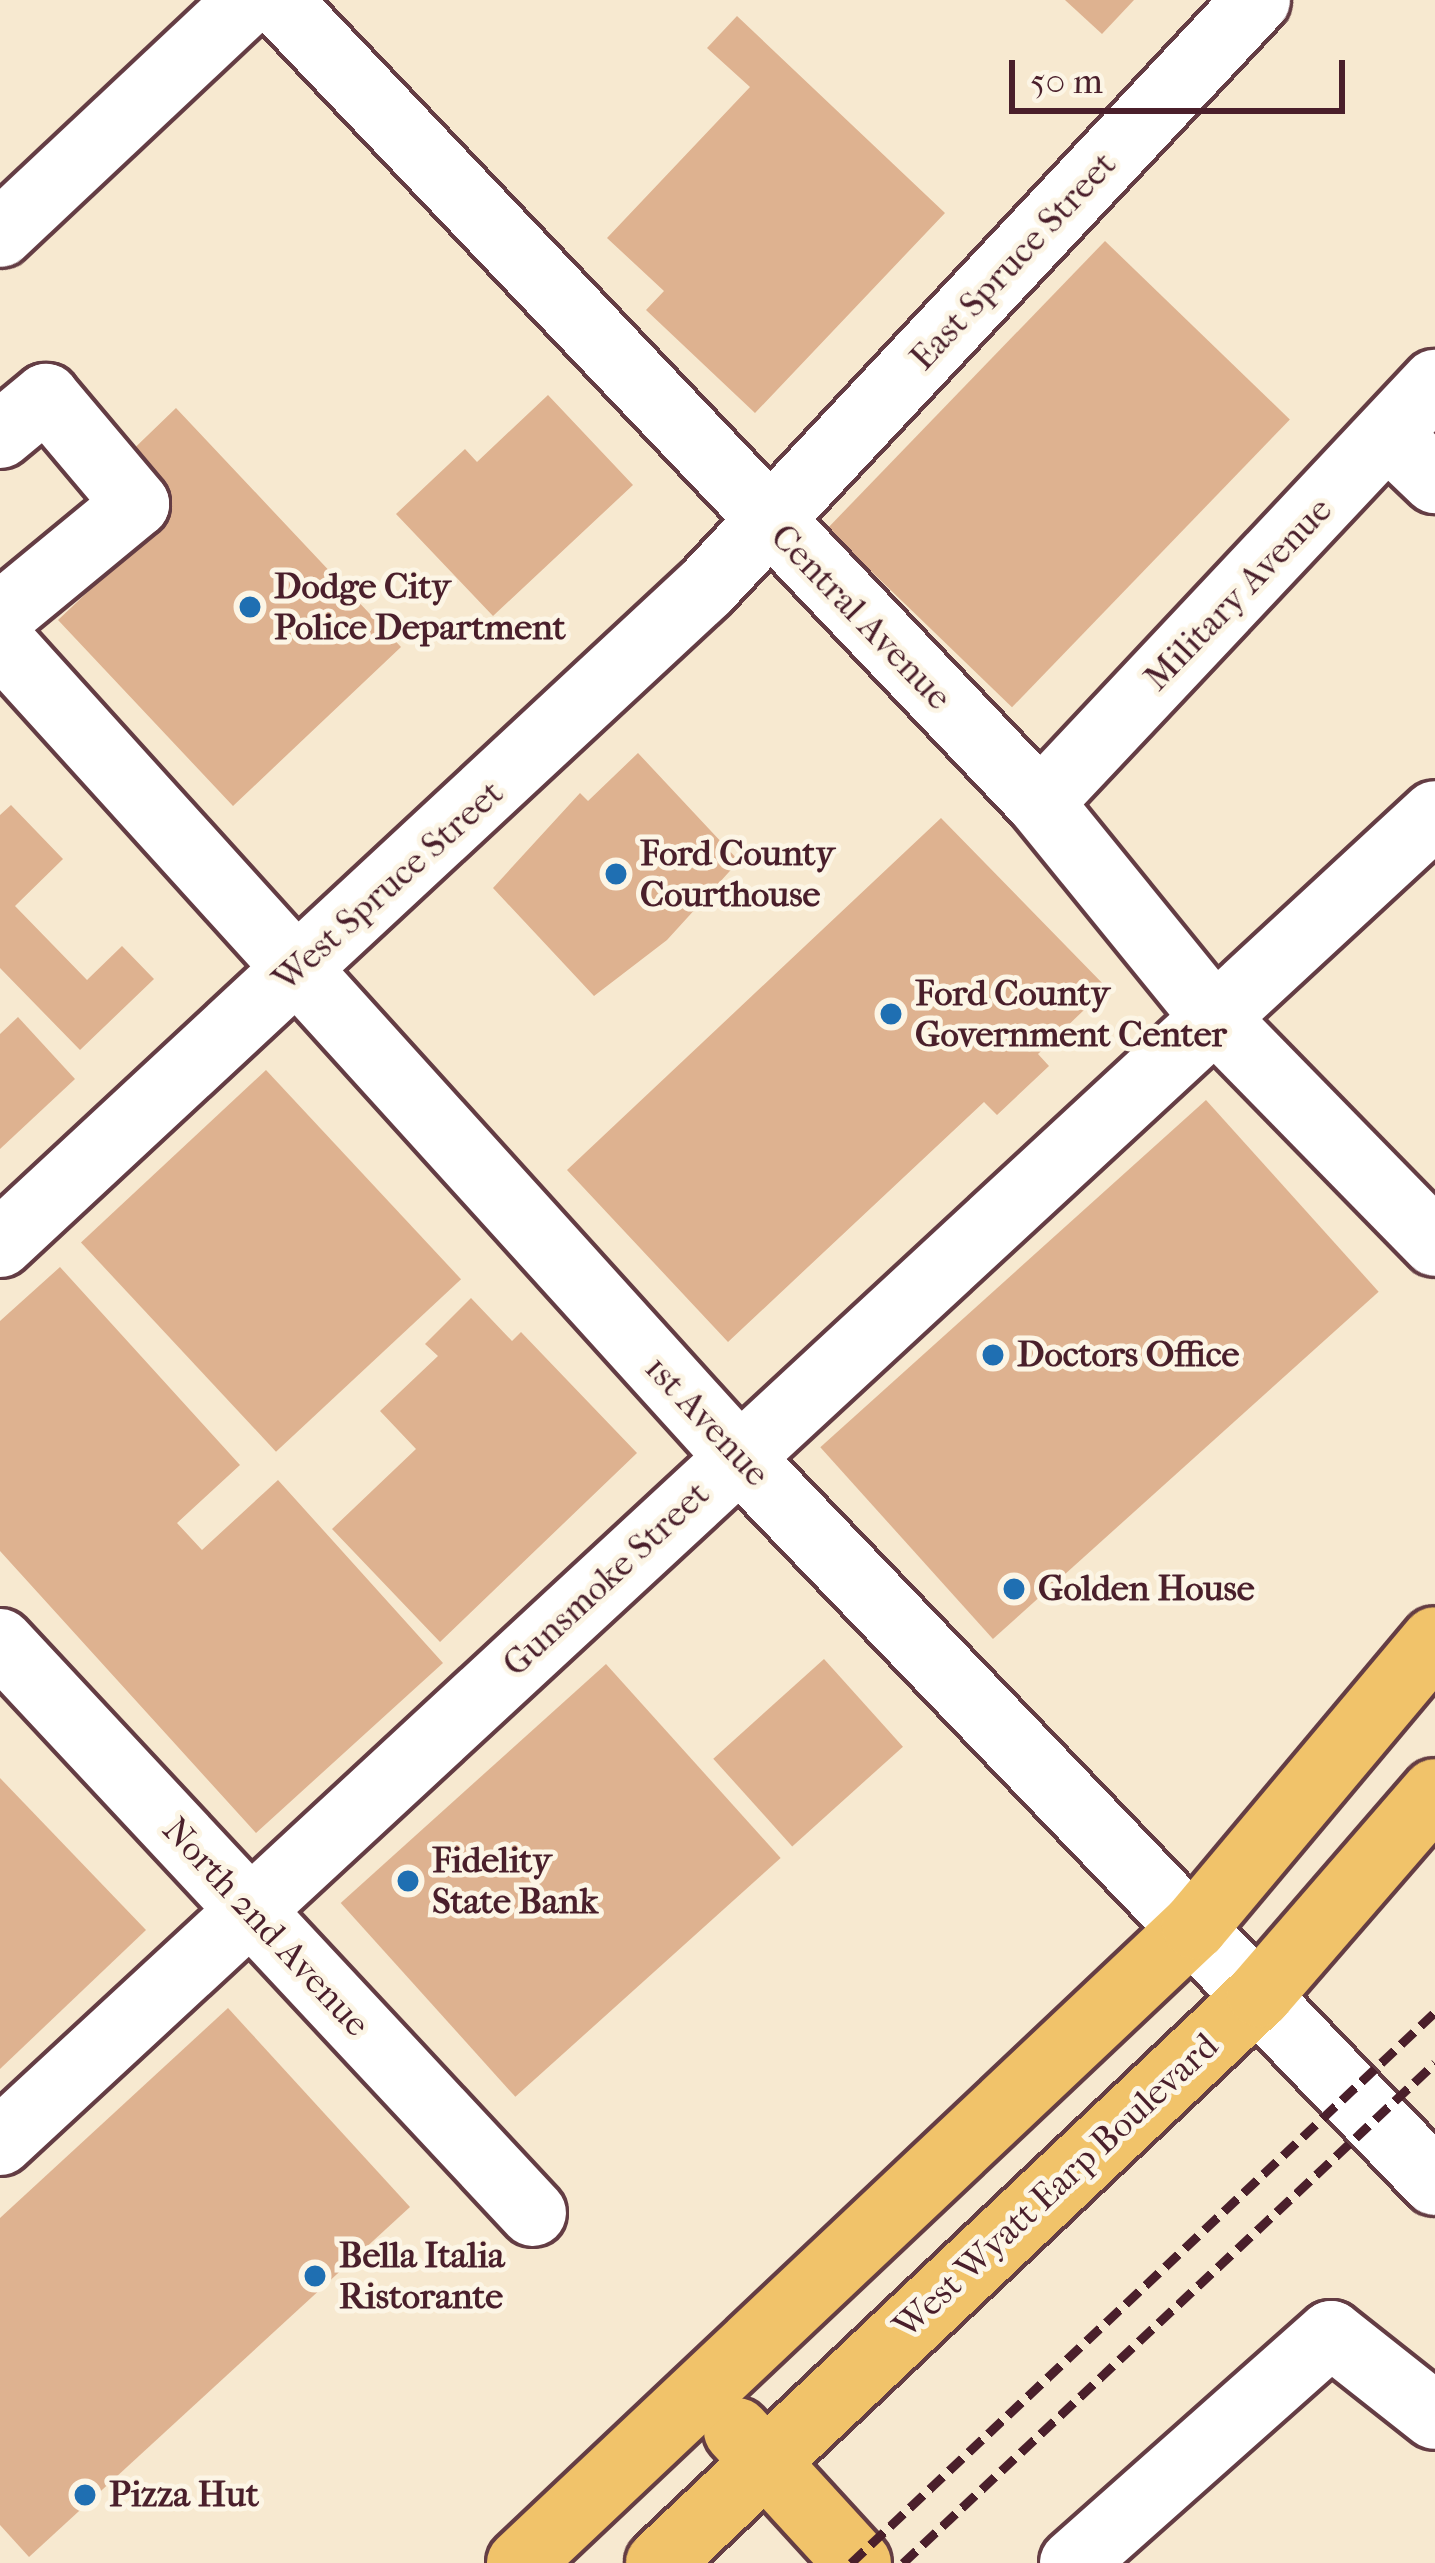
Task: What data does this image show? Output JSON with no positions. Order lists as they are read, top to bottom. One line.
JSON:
{"streets":{"main road":["West Wyatt Earp Boulevard"],"street":["East Spruce Street","Military Avenue","Central Avenue","West Spruce Street","1st Avenue","Gunsmoke Street","North 2nd Avenue"]},"crossings":[["East Spruce Street","Central Avenue"],["East Spruce Street","West Spruce Street"],["Military Avenue","Central Avenue"],["Central Avenue","West Spruce Street"],["Central Avenue","Gunsmoke Street"],["West Spruce Street","1st Avenue"],["1st Avenue","Gunsmoke Street"],["1st Avenue","West Wyatt Earp Boulevard"],["Gunsmoke Street","North 2nd Avenue"]],"places":["Dodge City Police Department","Ford County Courthouse","Ford County Government Center","Doctors Office","Golden House","Fidelity State Bank","Bella Italia Ristorante","Pizza Hut"],"scale_bar":"50 m"}
